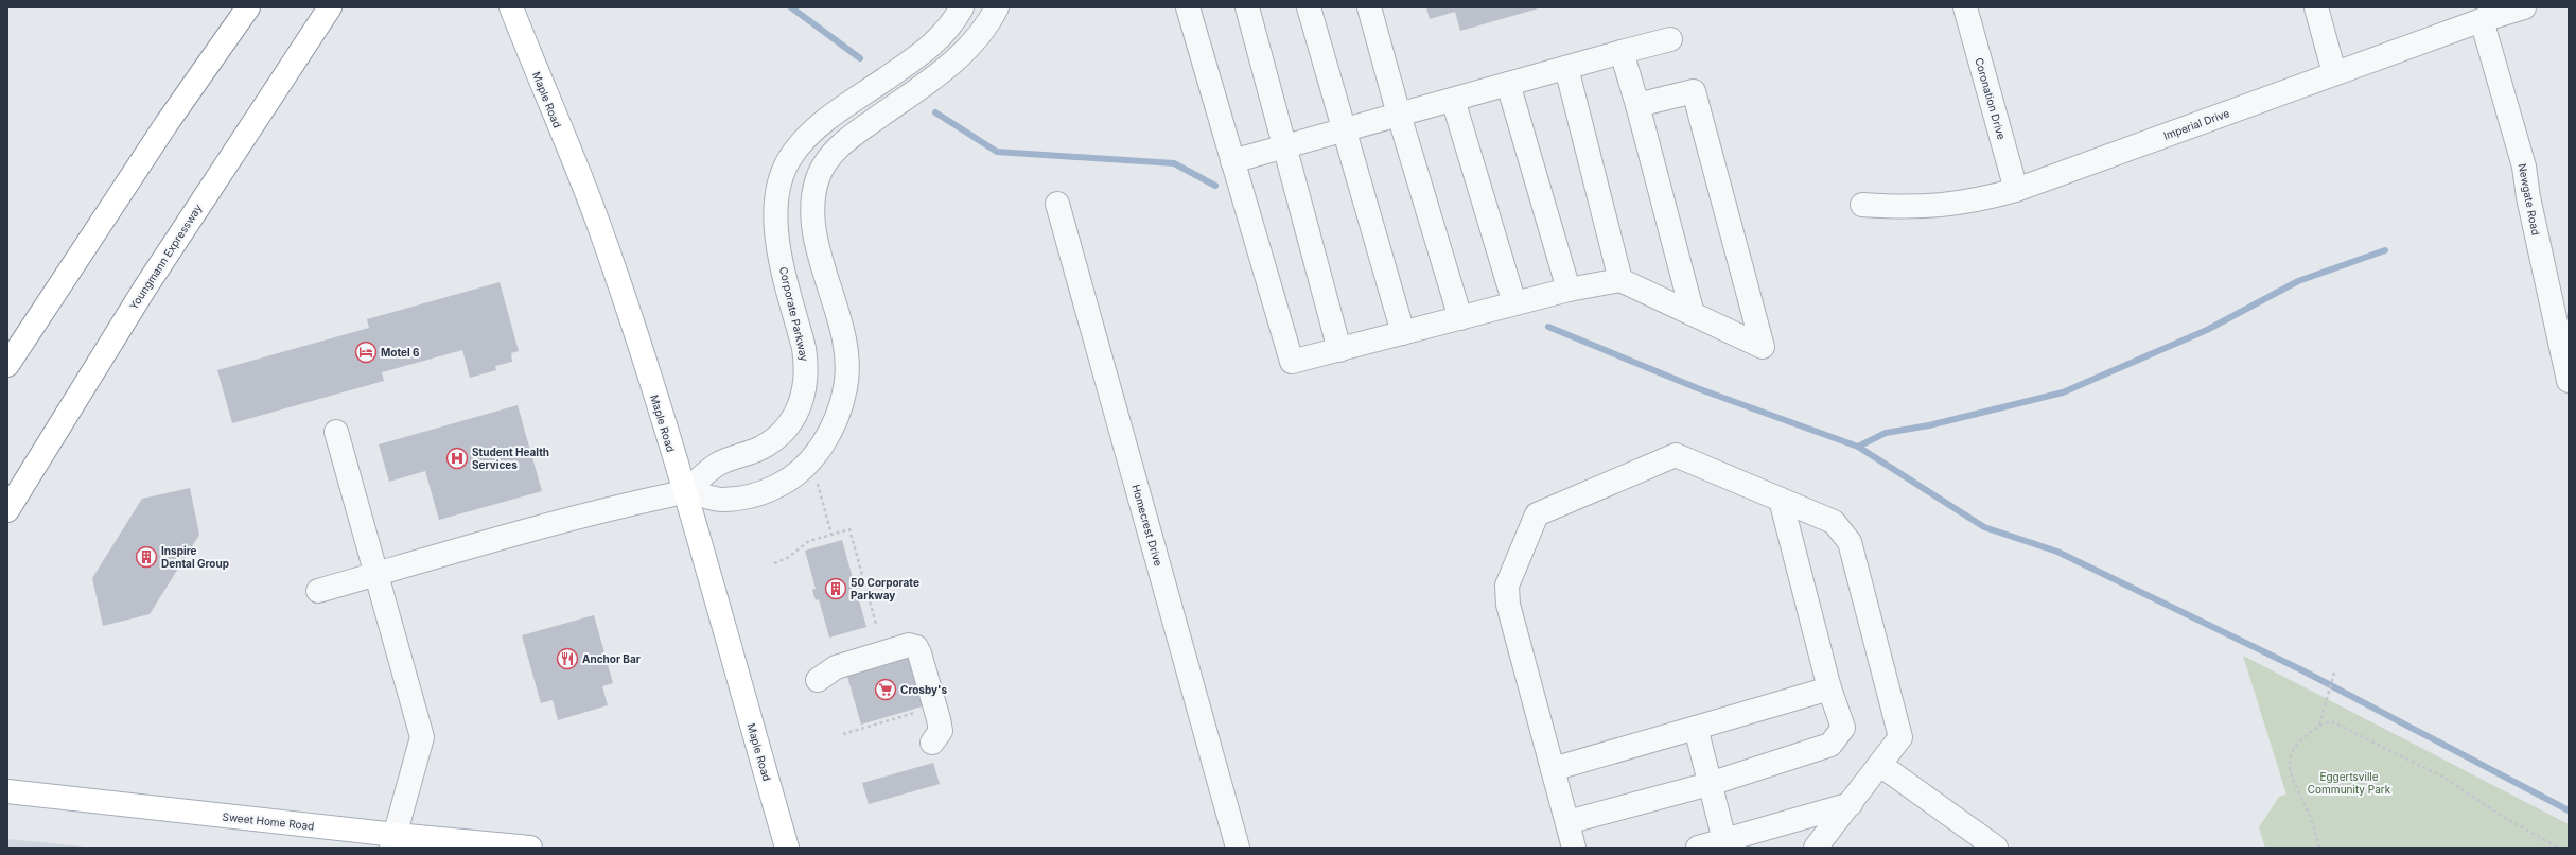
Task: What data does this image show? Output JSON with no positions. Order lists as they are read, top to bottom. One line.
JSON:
{"streets":{"main road":["Maple Road","Youngmann Expressway","Sweet Home Road"],"street":["Coronation Drive","Imperial Drive","Newgate Road","Corporate Parkway","Homecrest Drive"]},"crossings":[["Coronation Drive","Imperial Drive"],["Maple Road","Corporate Parkway"],["Imperial Drive","Newgate Road"]],"parks":["Eggertsville Community Park"],"places":{"hotel":["Motel 6"],"hospital":["Student Health Services"],"building":["Inspire Dental Group","50 Corporate Parkway"],"restaurant":["Anchor Bar"],"supermarket":["Crosby's"]}}
